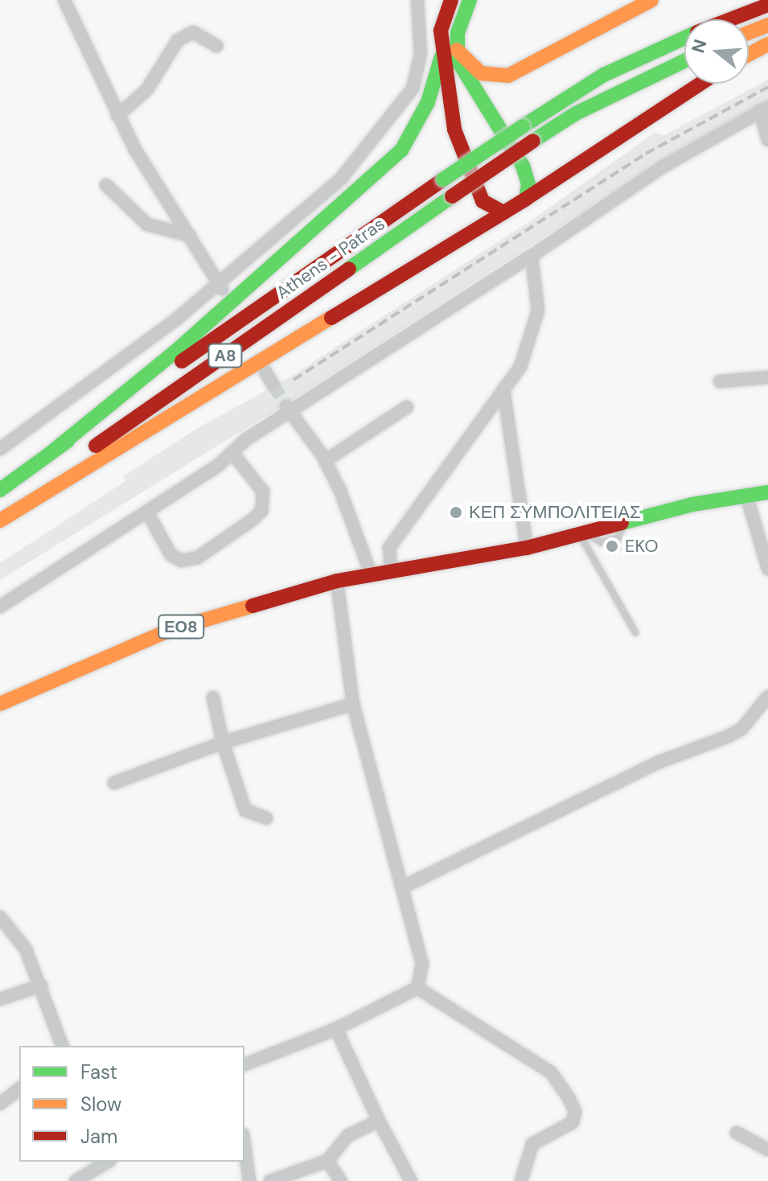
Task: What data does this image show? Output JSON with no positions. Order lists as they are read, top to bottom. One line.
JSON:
{"streets":{"main road":["Athens - Patras","Α8","ΕΟ8"]},"places":["ΚΕΠ ΣΥΜΠΟΛΙΤΕΙΑΣ","EKO"],"legend":["Fast","Slow","Jam"],"north":"left"}
